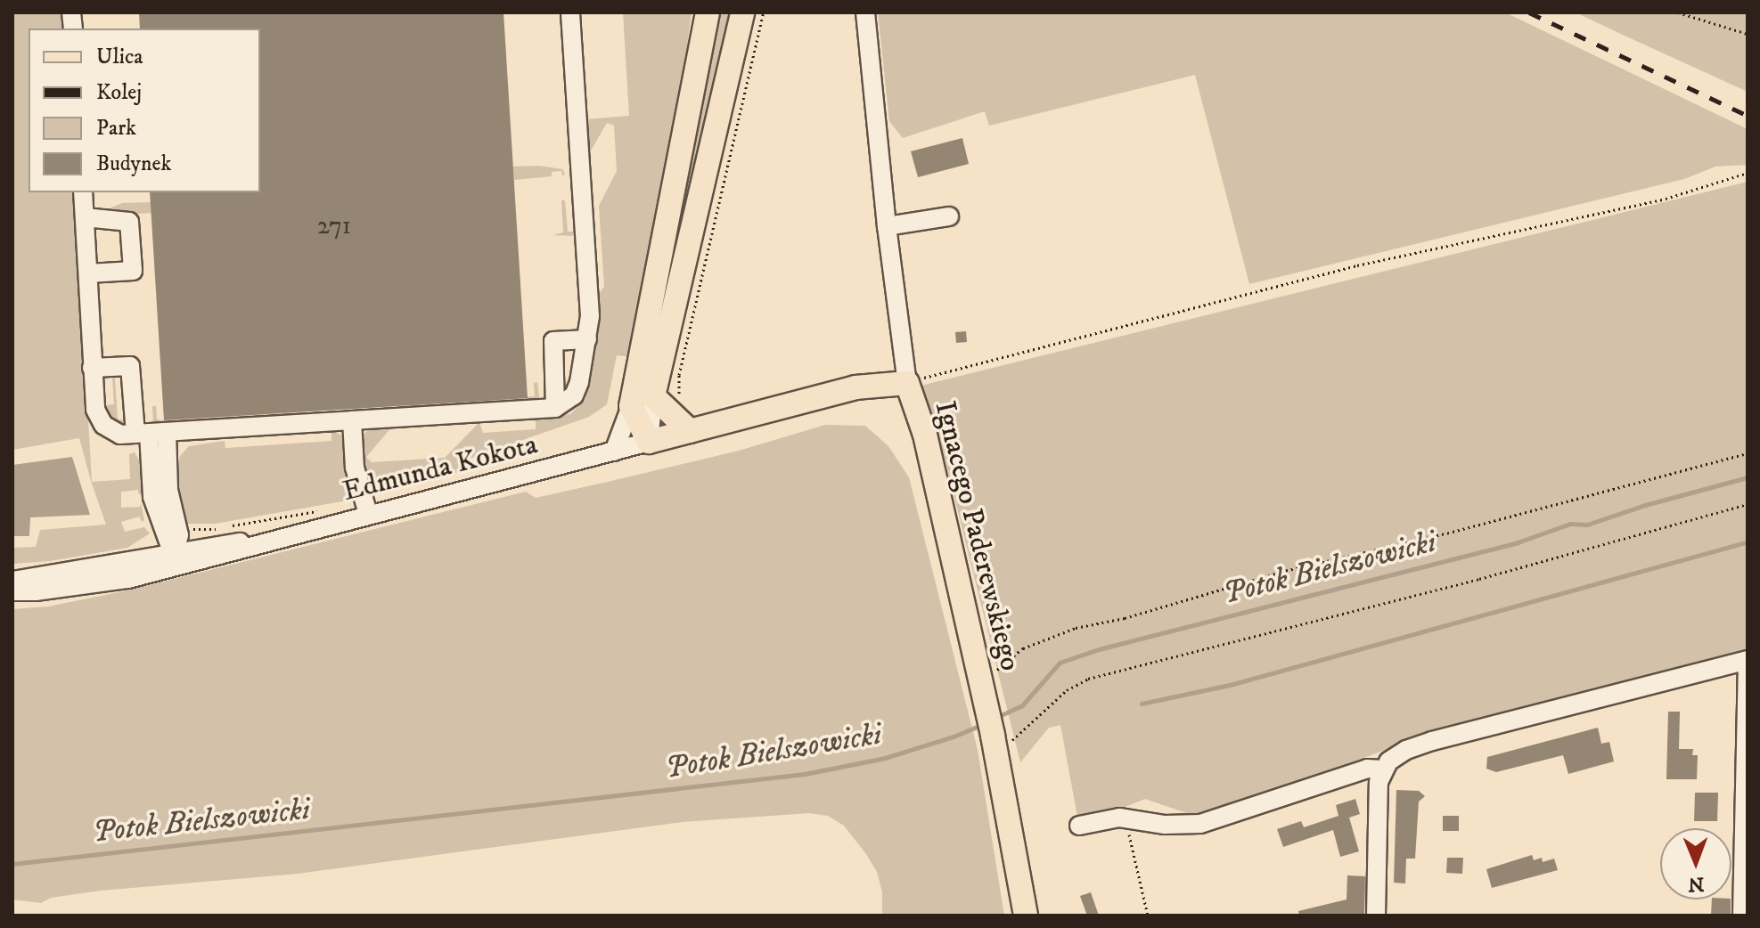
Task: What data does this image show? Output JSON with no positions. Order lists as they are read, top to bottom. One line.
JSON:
{"streets":{"main road":["Ignacego Paderewskiego"],"street":["Edmunda Kokota"]},"crossings":[["Edmunda Kokota","Ignacego Paderewskiego"]],"water":["Potok Bielszowicki"],"house_numbers":["271"],"legend":["Ulica","Kolej","Park","Budynek"],"north":"bottom"}
